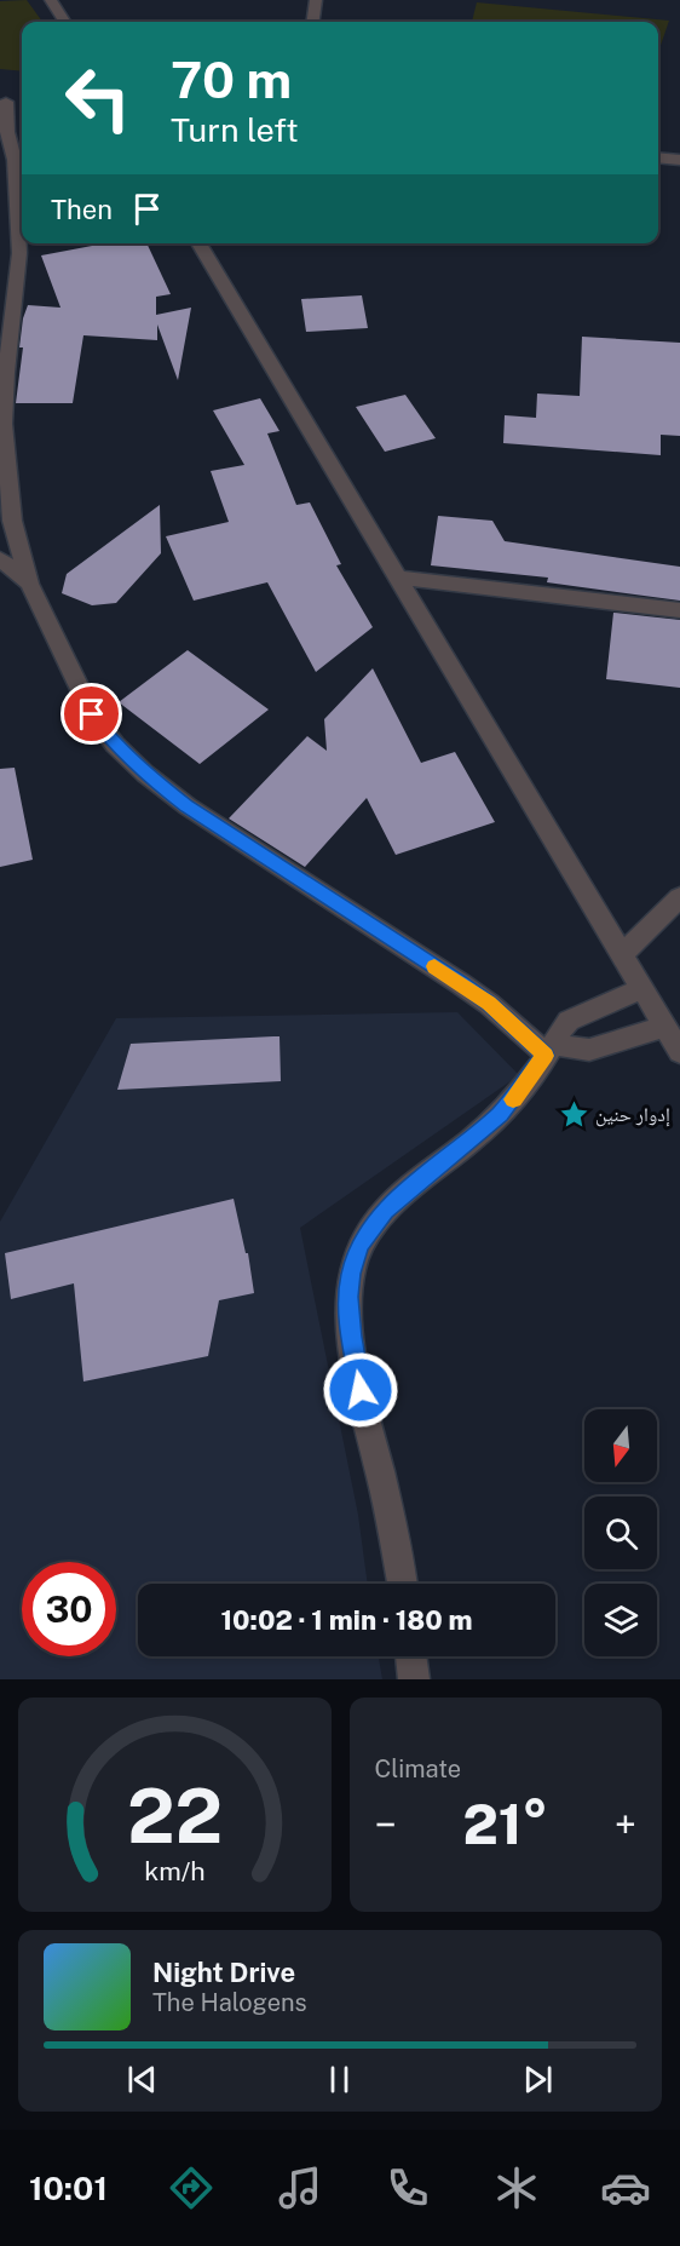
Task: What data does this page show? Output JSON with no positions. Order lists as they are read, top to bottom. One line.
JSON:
{"places":{"place":["إدوار حنين"]},"north":"bottom","page":{"turn":["70 m","Turn left"],"then":"Then","limit":"30","trip":"10:02 · 1 min · 180 m","tile":"Climate","heat":["−","21°","+"],"song":["Night Drive","The Halogens"],"tabs":"10:01","gauge":["22","km/h"]}}
